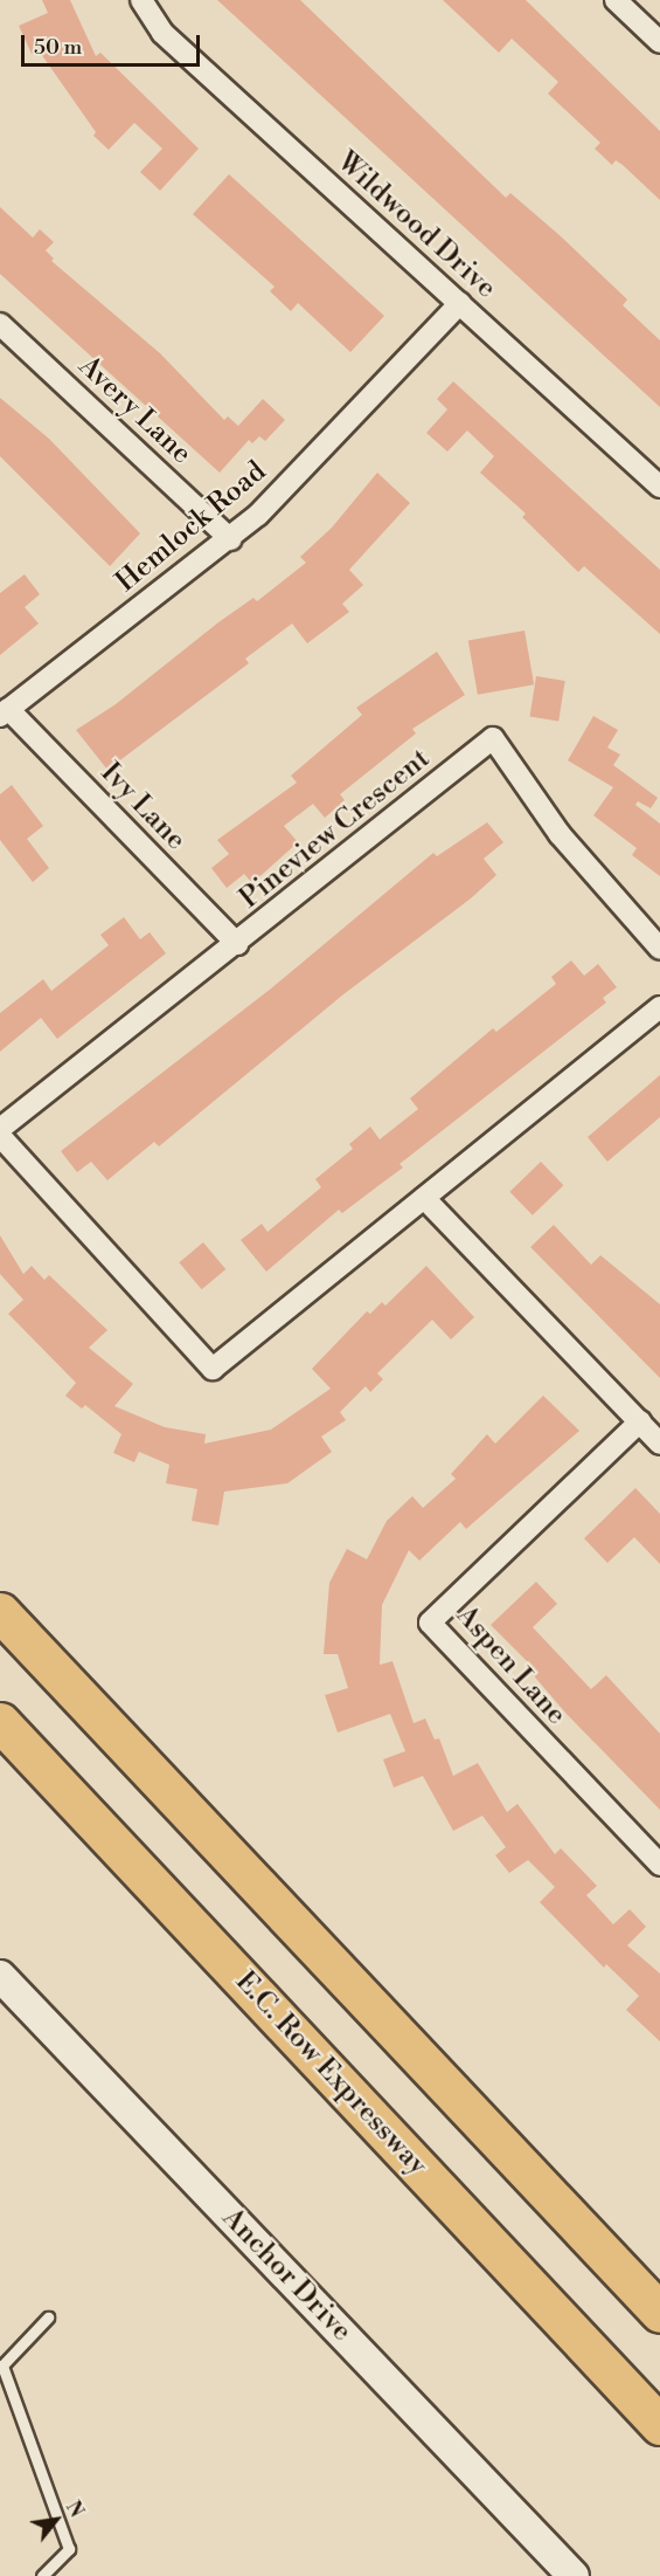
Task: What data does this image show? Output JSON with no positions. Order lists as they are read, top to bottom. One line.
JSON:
{"streets":{"highway":["E.C. Row Expressway"],"street":["Wildwood Drive","Avery Lane","Hemlock Road","Ivy Lane","Pineview Crescent","Aspen Lane","Anchor Drive"]},"crossings":[["Wildwood Drive","Hemlock Road"],["Avery Lane","Hemlock Road"],["Hemlock Road","Ivy Lane"],["Ivy Lane","Pineview Crescent"]],"scale_bar":"50 m","north":"top right"}
